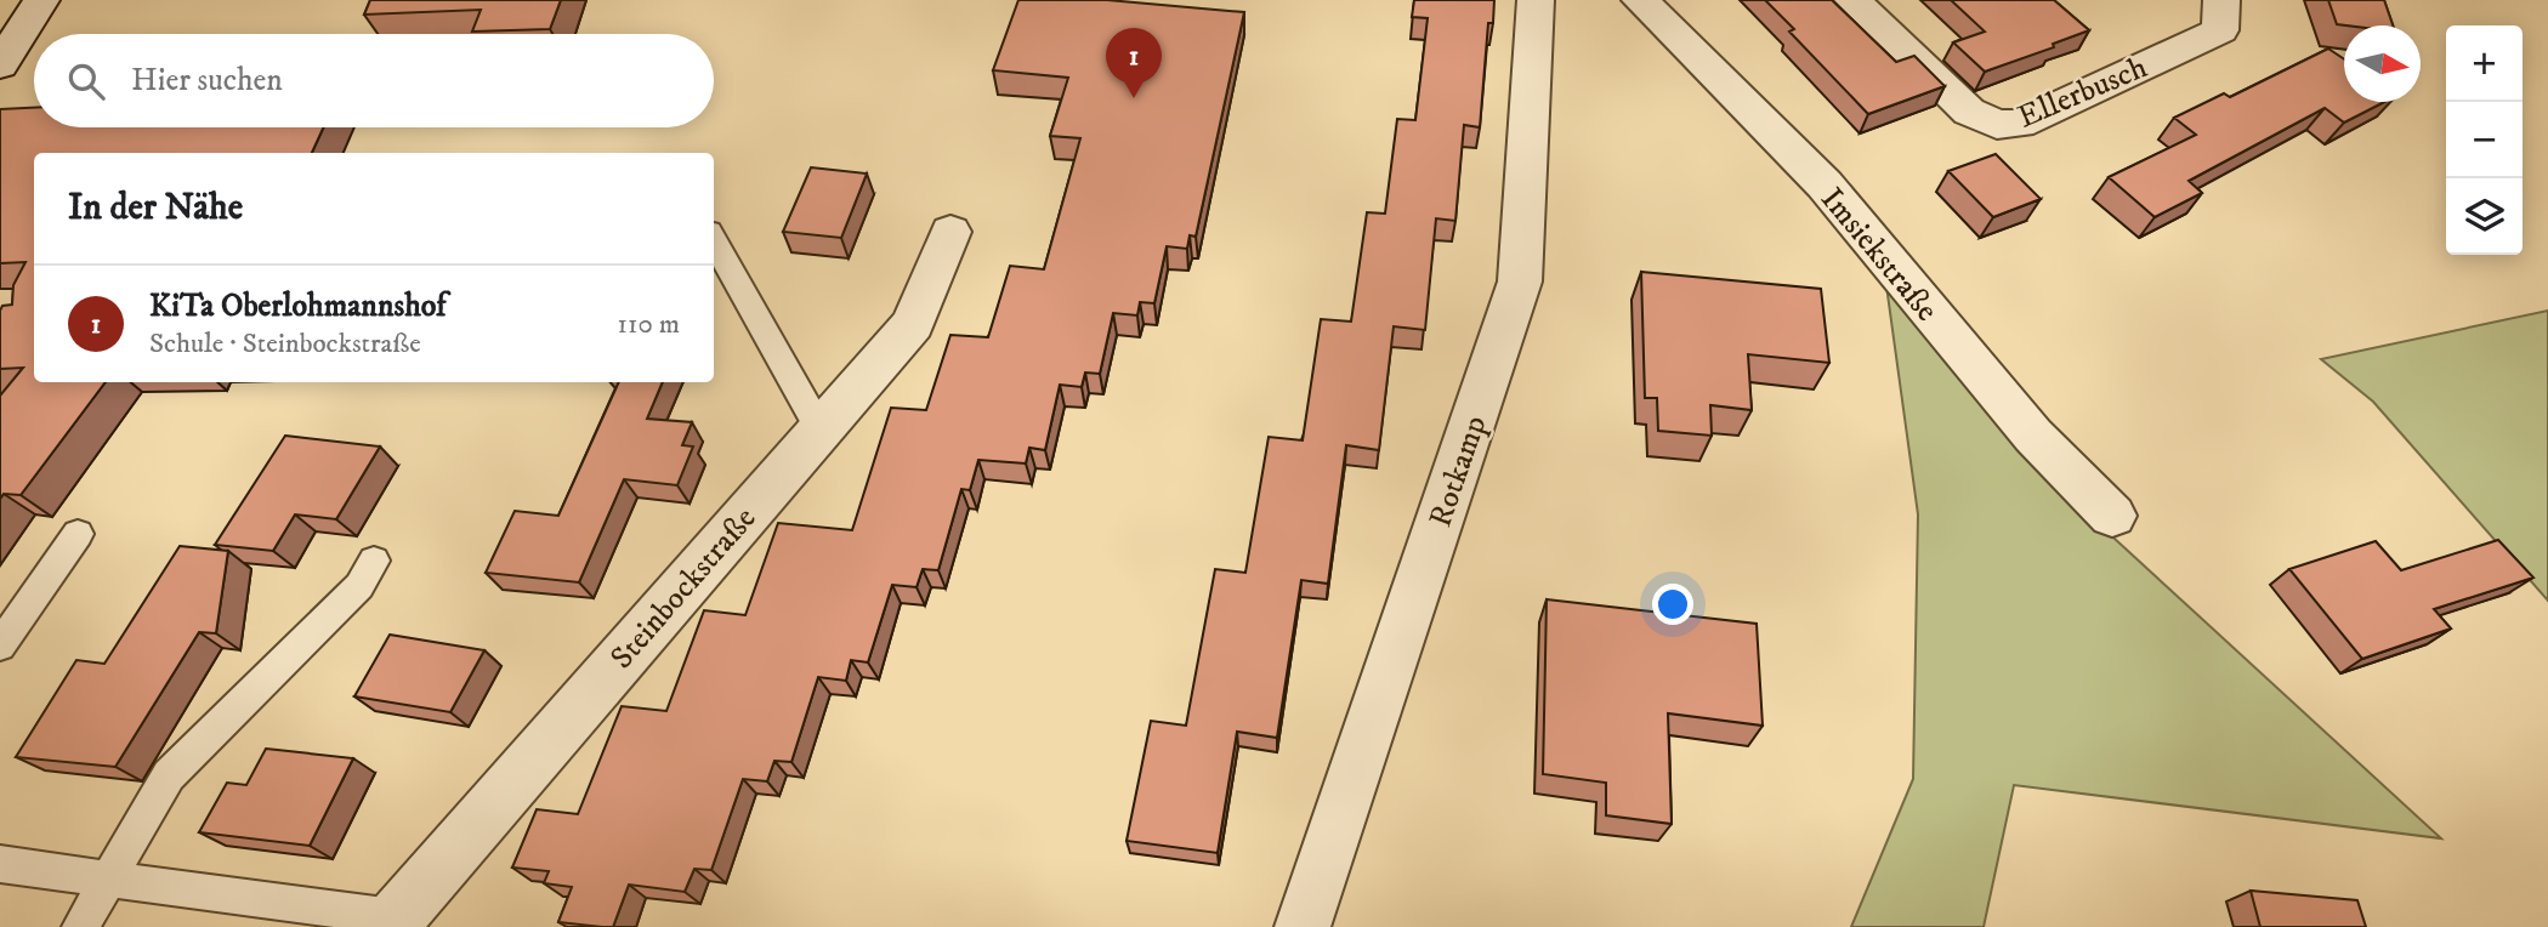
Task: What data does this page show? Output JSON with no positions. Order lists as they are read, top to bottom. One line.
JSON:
{"streets":{"street":["Ellerbusch","Imsiekstraße","Rotkamp","Steinbockstraße"]},"north":"right","page":{"map_buttons":["+","−"],"pins":"1","search":"Hier suchen","heading":"In der Nähe","list":[{"mark":"1","name":"KiTa Oberlohmannshof","note":"Schule · Steinbockstraße","value":"110 m"}]}}
